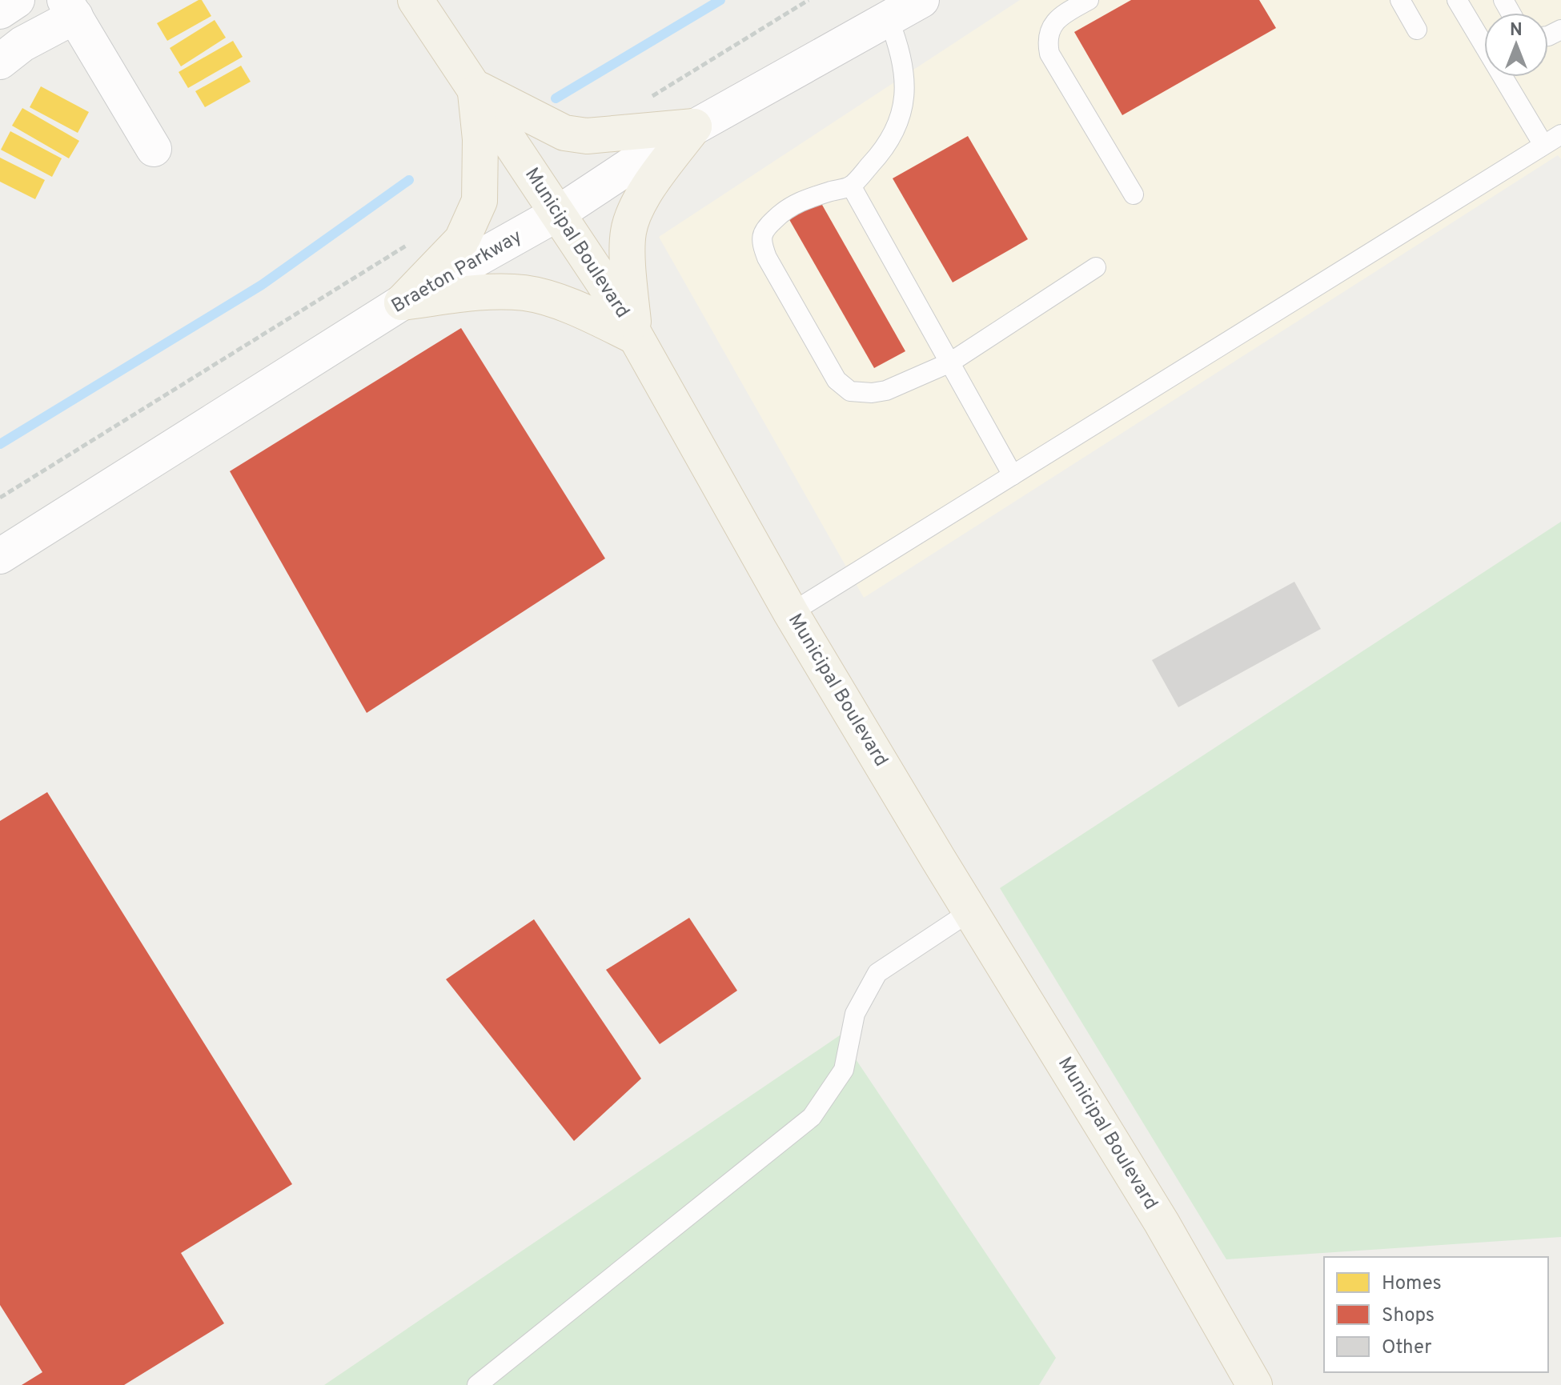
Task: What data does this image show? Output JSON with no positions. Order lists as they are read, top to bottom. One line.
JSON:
{"streets":{"main road":["Municipal Boulevard"],"street":["Braeton Parkway"]},"crossings":[["Municipal Boulevard","Braeton Parkway"]],"legend":["Homes","Shops","Other"],"north":"top"}
